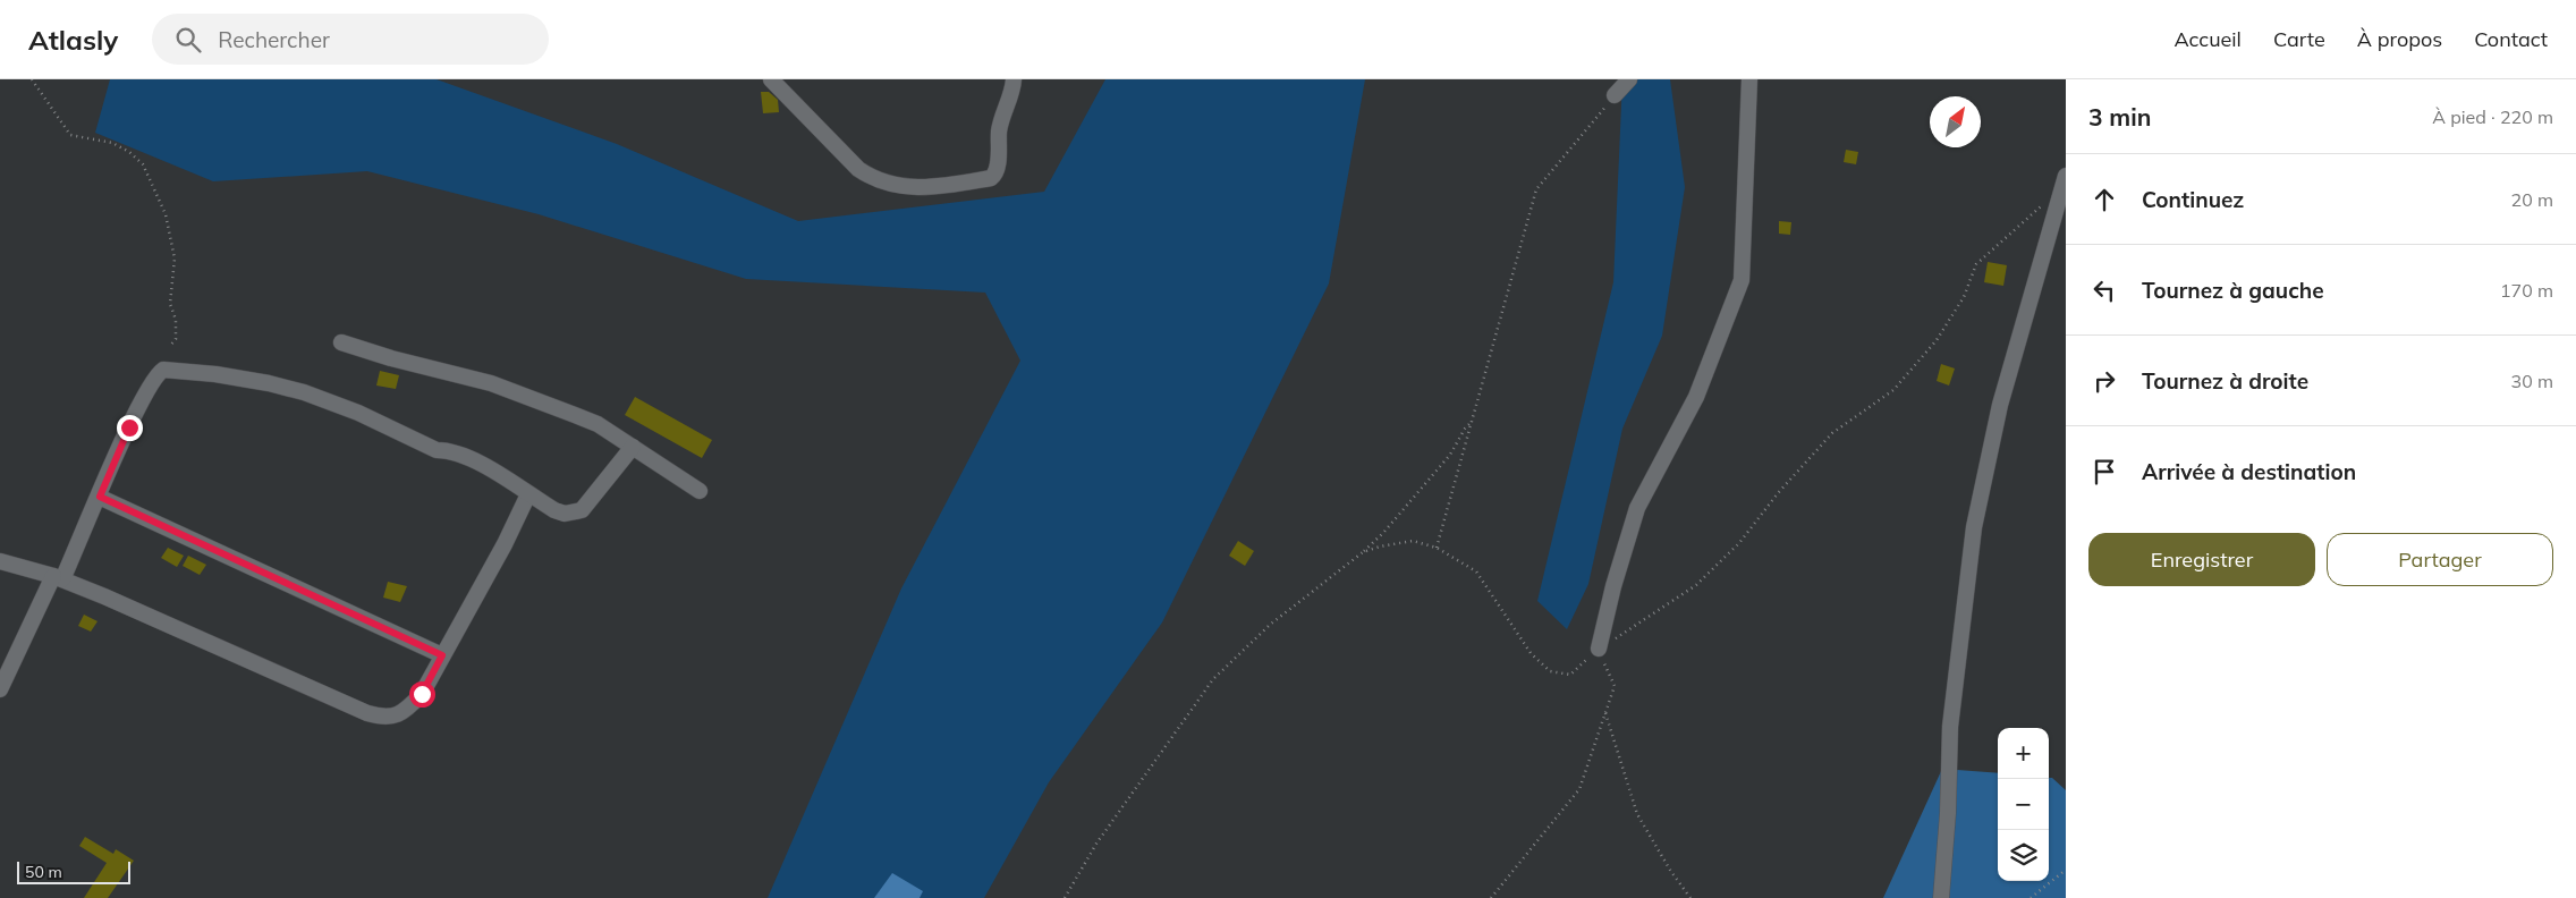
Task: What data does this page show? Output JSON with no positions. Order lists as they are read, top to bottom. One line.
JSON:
{"scale_bar":"50 m","north":"top right","page":{"header":"Atlasly","search":"Rechercher","nav":["Accueil","Carte","À propos","Contact"],"heading":["3 min","À pied · 220 m"],"list":[["Continuez","20 m"],["Tournez à gauche","170 m"],["Tournez à droite","30 m"],"Arrivée à destination"],"buttons":["Enregistrer","Partager"],"map_buttons":["+","−"],"scale":"50 m"}}
